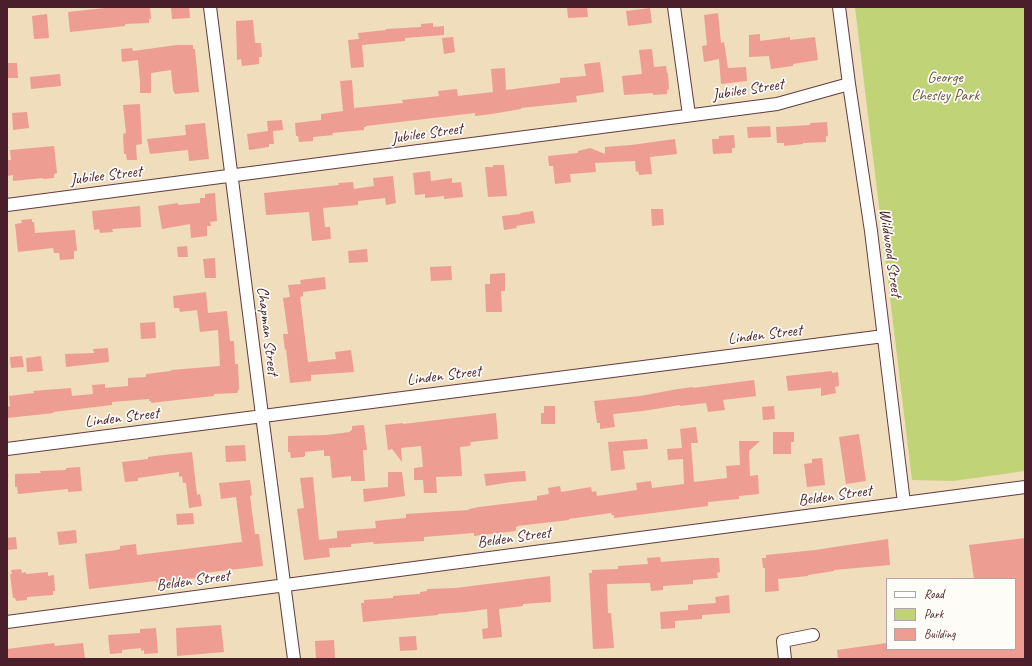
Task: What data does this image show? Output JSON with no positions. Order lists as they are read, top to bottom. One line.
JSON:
{"streets":{"street":["Jubilee Street","Wildwood Street","Chapman Street","Linden Street","Belden Street"]},"crossings":[["Jubilee Street","Wildwood Street"],["Jubilee Street","Chapman Street"],["Wildwood Street","Linden Street"],["Wildwood Street","Belden Street"],["Chapman Street","Linden Street"],["Chapman Street","Belden Street"]],"parks":["George Chesley Park"],"legend":["Road","Park","Building"]}
